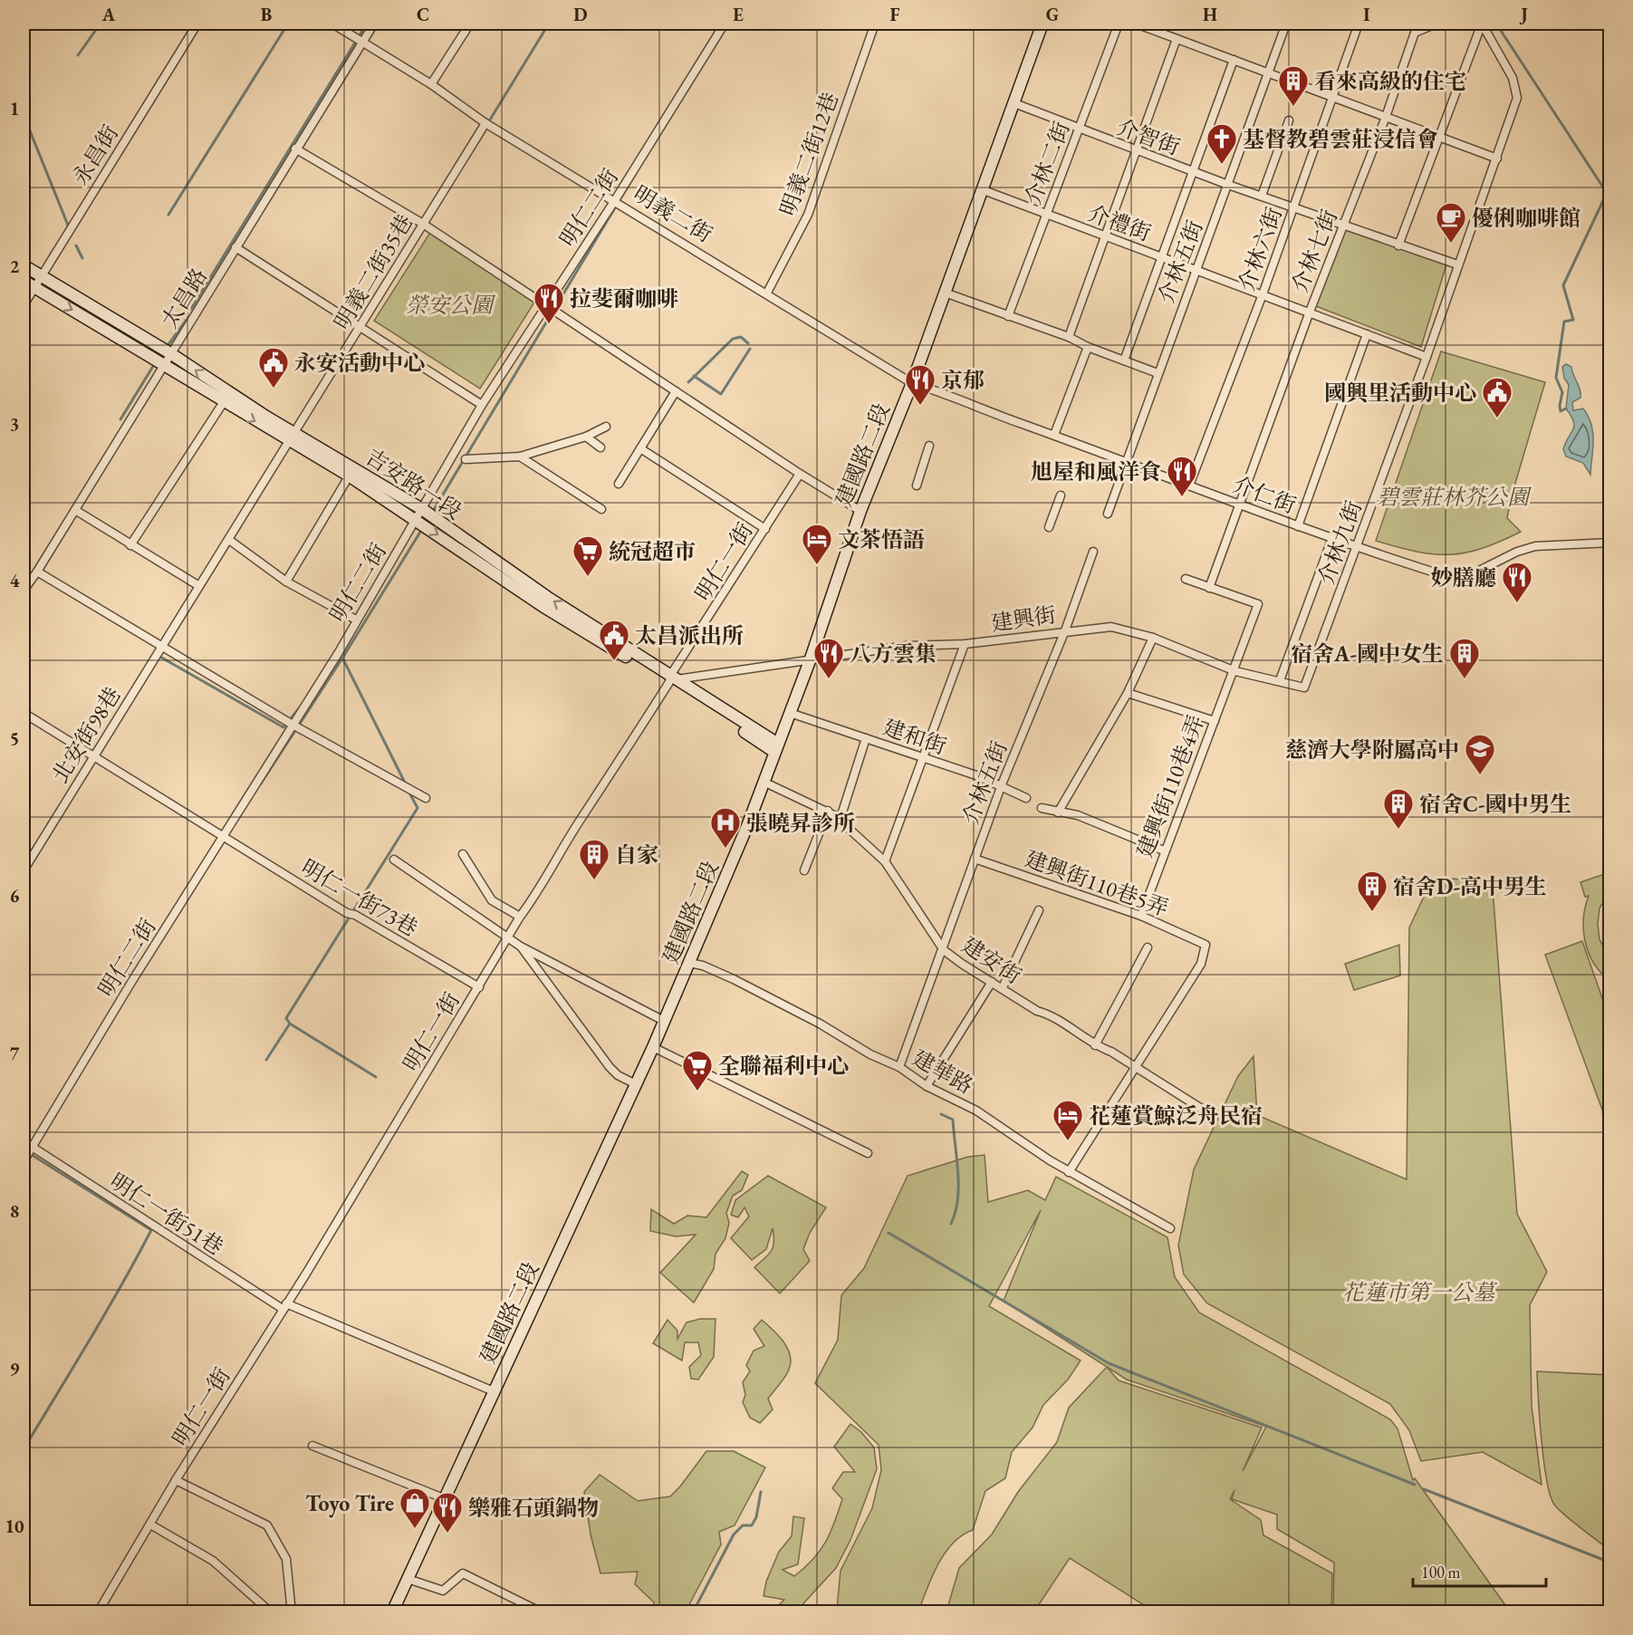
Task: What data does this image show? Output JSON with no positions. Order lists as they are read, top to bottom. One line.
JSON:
{"streets":{"street":["介智街","明義二街12巷","永昌街","介林二街","明仁二街","明義二街","介禮街","介林六街","介林七街","介林五街","明義二街35巷","太昌路","建國路二段","吉安路一段","介仁街","介林九街","明仁一街","建興街","北安街98巷","建和街","建興街110巷4弄","建興街110巷5弄","明仁一街73巷","建安街","建華路","明仁一街51巷"]},"crossings":[["介智街","介林二街"],["介智街","介林六街"],["介智街","介林七街"],["介智街","介林五街"],["介智街","建國路二段"],["介智街","介林九街"],["明義二街12巷","明義二街"],["永昌街","吉安路一段"],["介林二街","介禮街"],["明仁二街","明義二街"],["明仁二街","吉安路一段"],["明仁二街","明仁一街73巷"],["明仁二街","明仁一街51巷"],["明義二街","明義二街35巷"],["明義二街","太昌路"],["明義二街","建國路二段"],["明義二街","介仁街"],["介禮街","介林六街"],["介禮街","介林七街"],["介禮街","介林五街"],["介禮街","建國路二段"],["介禮街","介林九街"],["介林六街","介仁街"],["介林七街","介仁街"],["介林七街","建興街110巷4弄"],["介林五街","介仁街"],["介林五街","建興街"],["介林五街","建和街"],["介林五街","建興街110巷5弄"],["介林五街","建安街"],["介林五街","建華路"],["明義二街35巷","吉安路一段"],["明義二街35巷","北安街98巷"],["太昌路","吉安路一段"],["建國路二段","吉安路一段"],["建國路二段","介仁街"],["建國路二段","建興街"],["建國路二段","建和街"],["建國路二段","建安街"],["建國路二段","建華路"],["建國路二段","明仁一街51巷"],["吉安路一段","明仁一街"],["吉安路一段","建興街"],["介仁街","介林九街"],["介林九街","建興街"],["介林九街","建興街110巷4弄"],["明仁一街","建興街"],["明仁一街","明仁一街73巷"],["明仁一街","明仁一街51巷"],["建興街","建興街110巷4弄"],["北安街98巷","明仁一街73巷"],["建興街110巷4弄","建興街110巷5弄"],["建興街110巷5弄","建安街"]],"parks":["榮安公園","碧雲莊林芥公園","花蓮市第一公墓"],"places":{"building":["看來高級的住宅","宿舍A-國中女生","宿舍C-國中男生","自家","宿舍D-高中男生"],"church":["基督教碧雲莊浸信會"],"cafe":["優俐咖啡館"],"restaurant":["拉斐爾咖啡","京郁","旭屋和風洋食","妙膳廳","八方雲集","樂雅石頭鍋物"],"public building":["永安活動中心","國興里活動中心","太昌派出所"],"hotel":["文茶悟語","花蓮賞鯨泛舟民宿"],"supermarket":["統冠超市","全聯福利中心"],"school or university":["慈濟大學附屬高中"],"hospital":["張曉昇診所"],"shop":["Toyo Tire"]},"scale_bar":"100 m","grid":{"columns":["A","B","C","D","E","F","G","H","I","J"],"rows":["1","2","3","4","5","6","7","8","9","10"]}}
